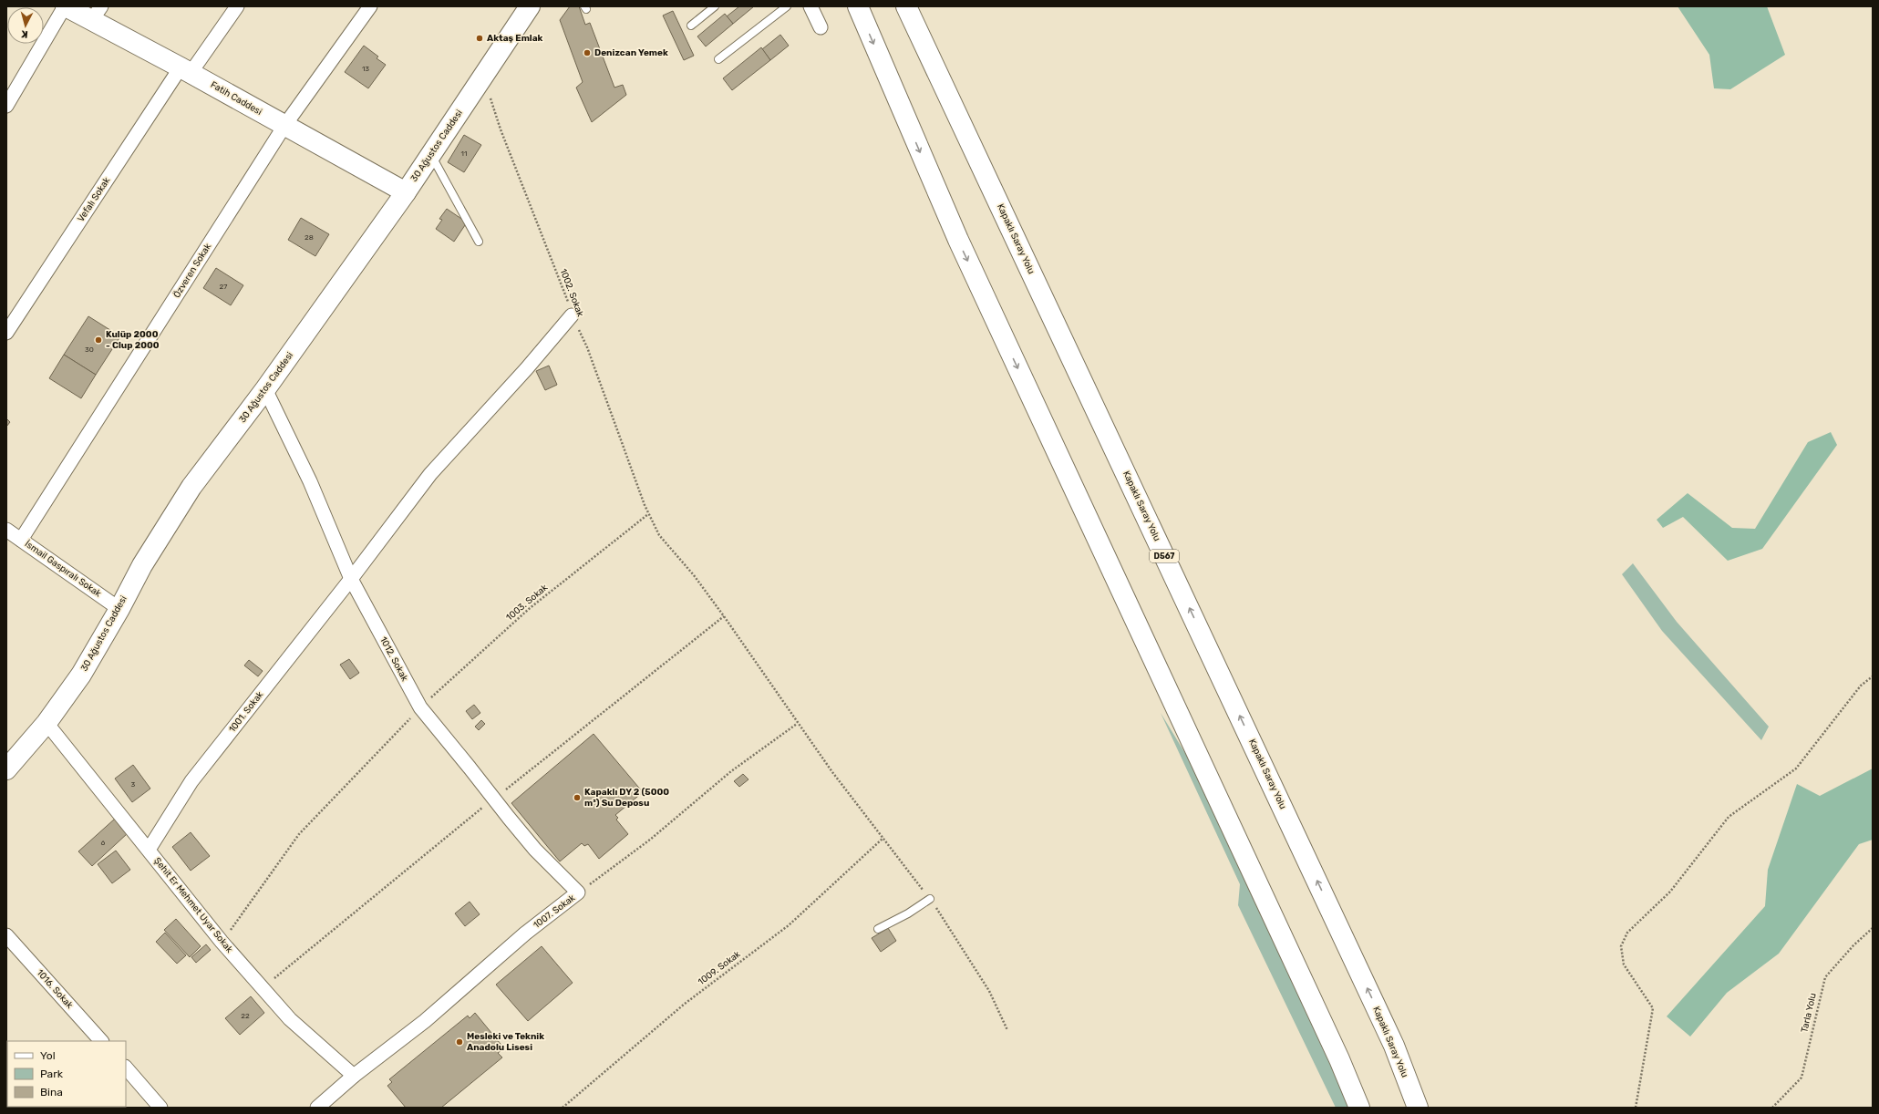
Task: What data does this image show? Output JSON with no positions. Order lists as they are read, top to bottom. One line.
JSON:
{"streets":{"main road":["Fatih Caddesi","30 Ağustos Caddesi","Kapaklı Saray Yolu","D567"],"street":["Vefalı Sokak","Özveren Sokak","İsmail Gaspıralı Sokak","1012. Sokak","1001. Sokak","Şehit Er Mehmet Uyar Sokak","1007. Sokak","1016. Sokak"],"path":["1002. Sokak","1003. Sokak","1009. Sokak","Tarla Yolu"]},"crossings":[["Fatih Caddesi","30 Ağustos Caddesi"],["Fatih Caddesi","Vefalı Sokak"],["Fatih Caddesi","Özveren Sokak"],["30 Ağustos Caddesi","1002. Sokak"],["30 Ağustos Caddesi","İsmail Gaspıralı Sokak"],["30 Ağustos Caddesi","1012. Sokak"],["30 Ağustos Caddesi","Şehit Er Mehmet Uyar Sokak"],["Özveren Sokak","İsmail Gaspıralı Sokak"],["1002. Sokak","1003. Sokak"],["1002. Sokak","1001. Sokak"],["1002. Sokak","1007. Sokak"],["1002. Sokak","1009. Sokak"],["1003. Sokak","1012. Sokak"],["1003. Sokak","Şehit Er Mehmet Uyar Sokak"],["1012. Sokak","1001. Sokak"],["1012. Sokak","1007. Sokak"],["1001. Sokak","Şehit Er Mehmet Uyar Sokak"],["Şehit Er Mehmet Uyar Sokak","1007. Sokak"]],"places":["Aktaş Emlak","Denizcan Yemek","Kulüp 2000 - Clup 2000","Kapaklı DY 2 (5000 m³) Su Deposu","Mesleki ve Teknik Anadolu Lisesi"],"house_numbers":["13","11","28","27","30","3","6","22"],"legend":["Yol","Park","Bina"],"north":"bottom"}
